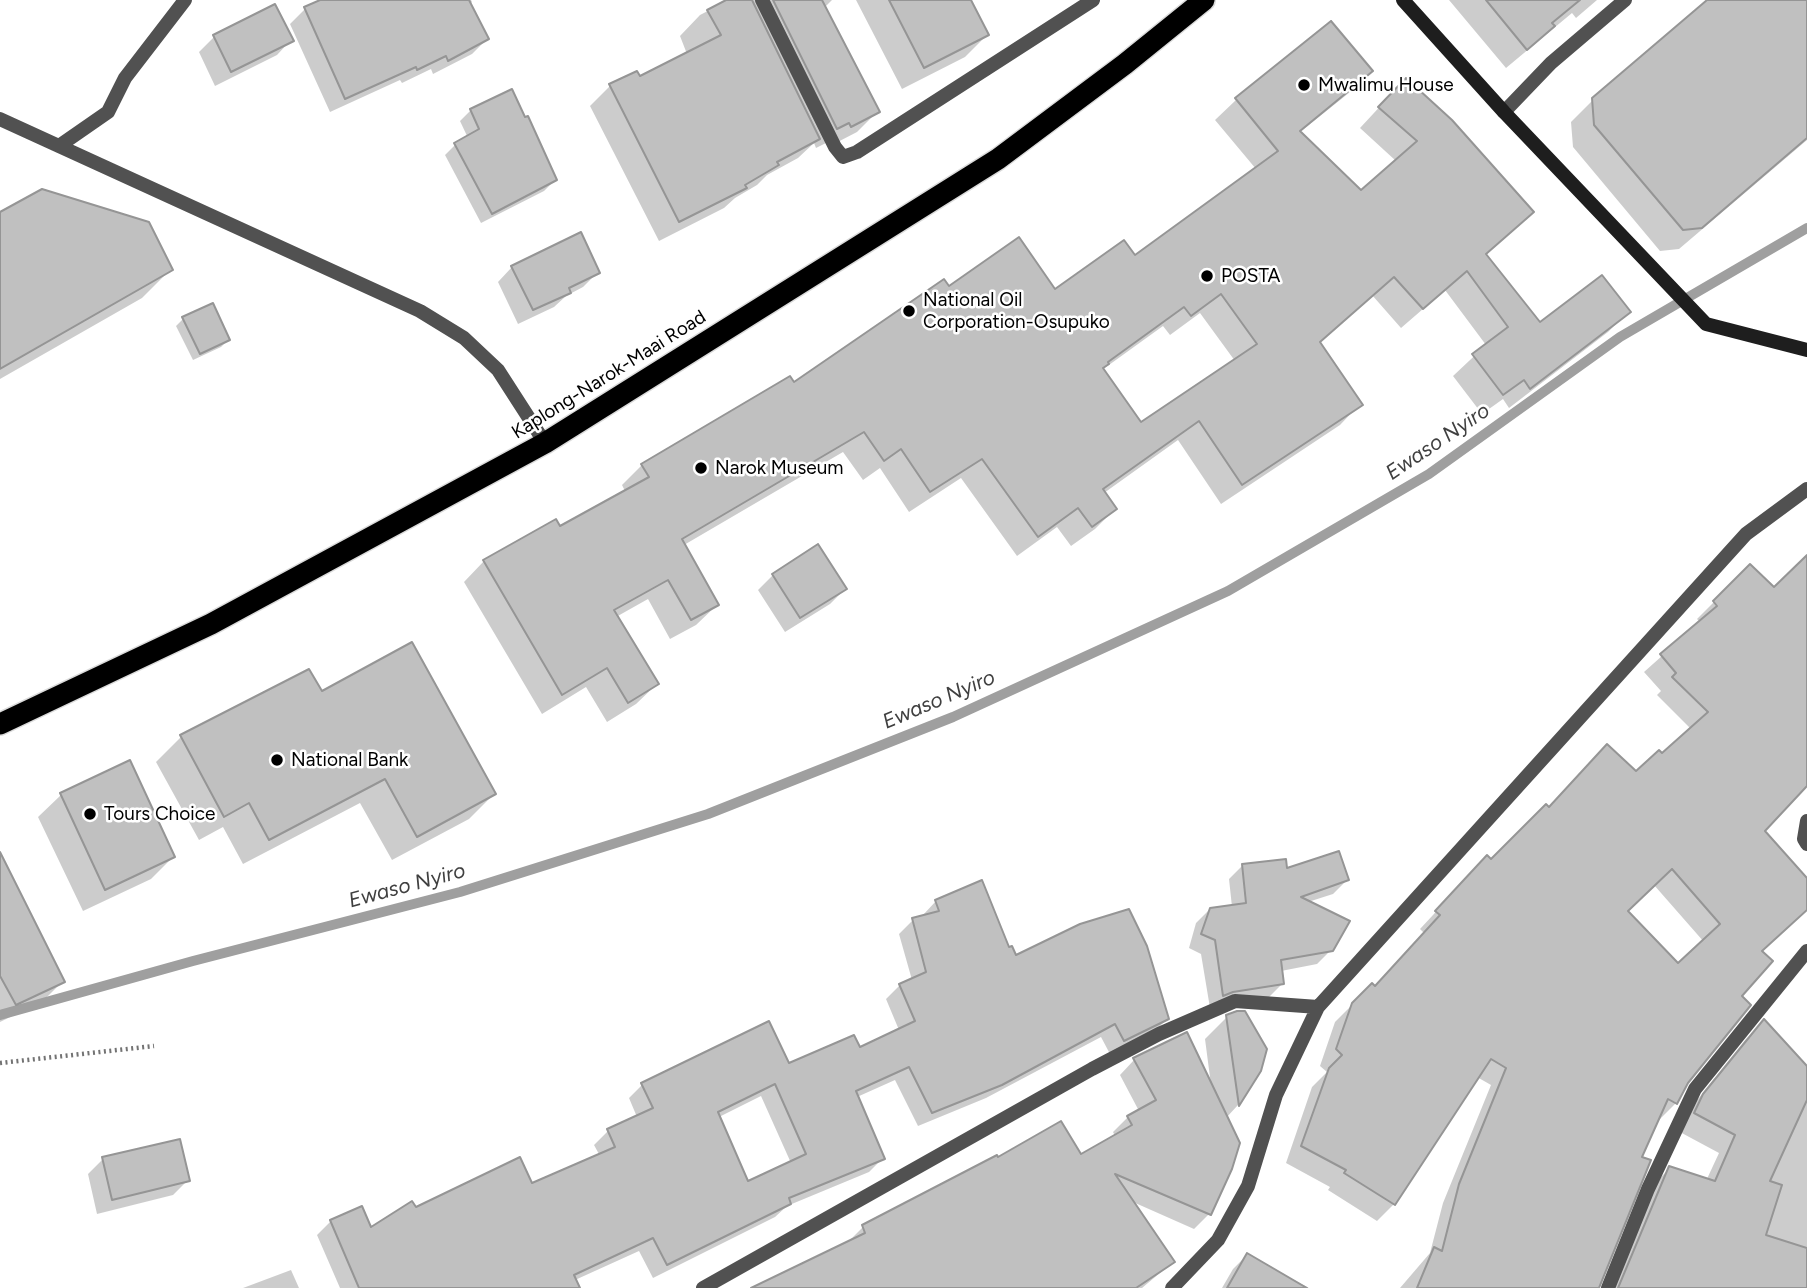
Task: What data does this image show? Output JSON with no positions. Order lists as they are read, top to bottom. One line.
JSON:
{"streets":{"highway":["Kaplong-Narok-Maai Road"]},"water":["Ewaso Nyiro"],"places":["Mwalimu House","POSTA","National Oil Corporation-Osupuko","Narok Museum","National Bank","Tours Choice"]}
